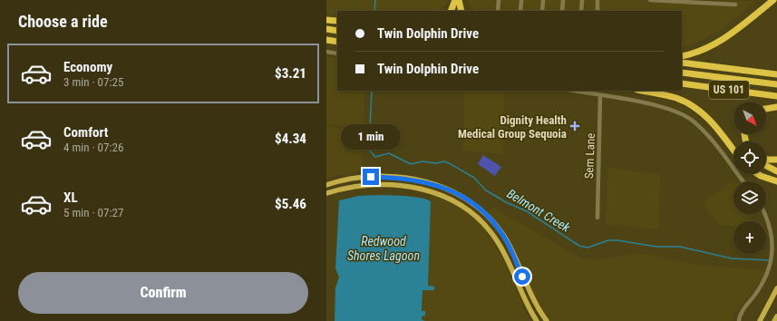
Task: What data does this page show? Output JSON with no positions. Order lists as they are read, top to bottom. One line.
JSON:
{"streets":{"highway":["US 101"],"street":["Sem Lane"]},"water":["Belmont Creek","Redwood Shores Lagoon"],"places":{"health":["Dignity Health Medical Group Sequoia"]},"north":"bottom right","page":{"heading":"Choose a ride","banner":["Twin Dolphin Drive","Twin Dolphin Drive"],"list":[{"name":"Economy","note":"3 min · 07:25","value":"$3.21"},{"name":"Comfort","note":"4 min · 07:26","value":"$4.34"},{"name":"XL","note":"5 min · 07:27","value":"$5.46"}],"map_buttons":"+","bubble":"1 min","buttons":"Confirm"}}
